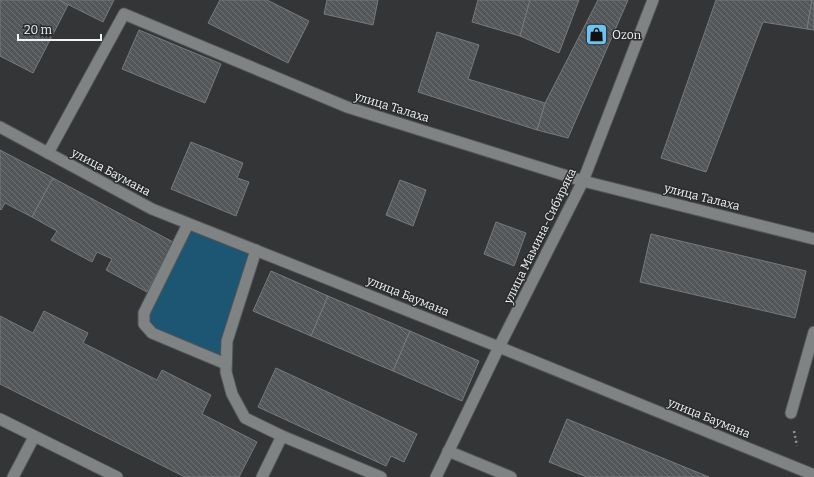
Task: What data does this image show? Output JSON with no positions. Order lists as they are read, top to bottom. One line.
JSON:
{"streets":{"street":["улица Талаха","улица Баумана","улица Мамина-Сибиряка"]},"crossings":[["улица Талаха","улица Баумана"],["улица Талаха","улица Мамина-Сибиряка"],["улица Баумана","улица Мамина-Сибиряка"]],"places":{"shop":["Ozon"]},"scale_bar":"20 m"}
